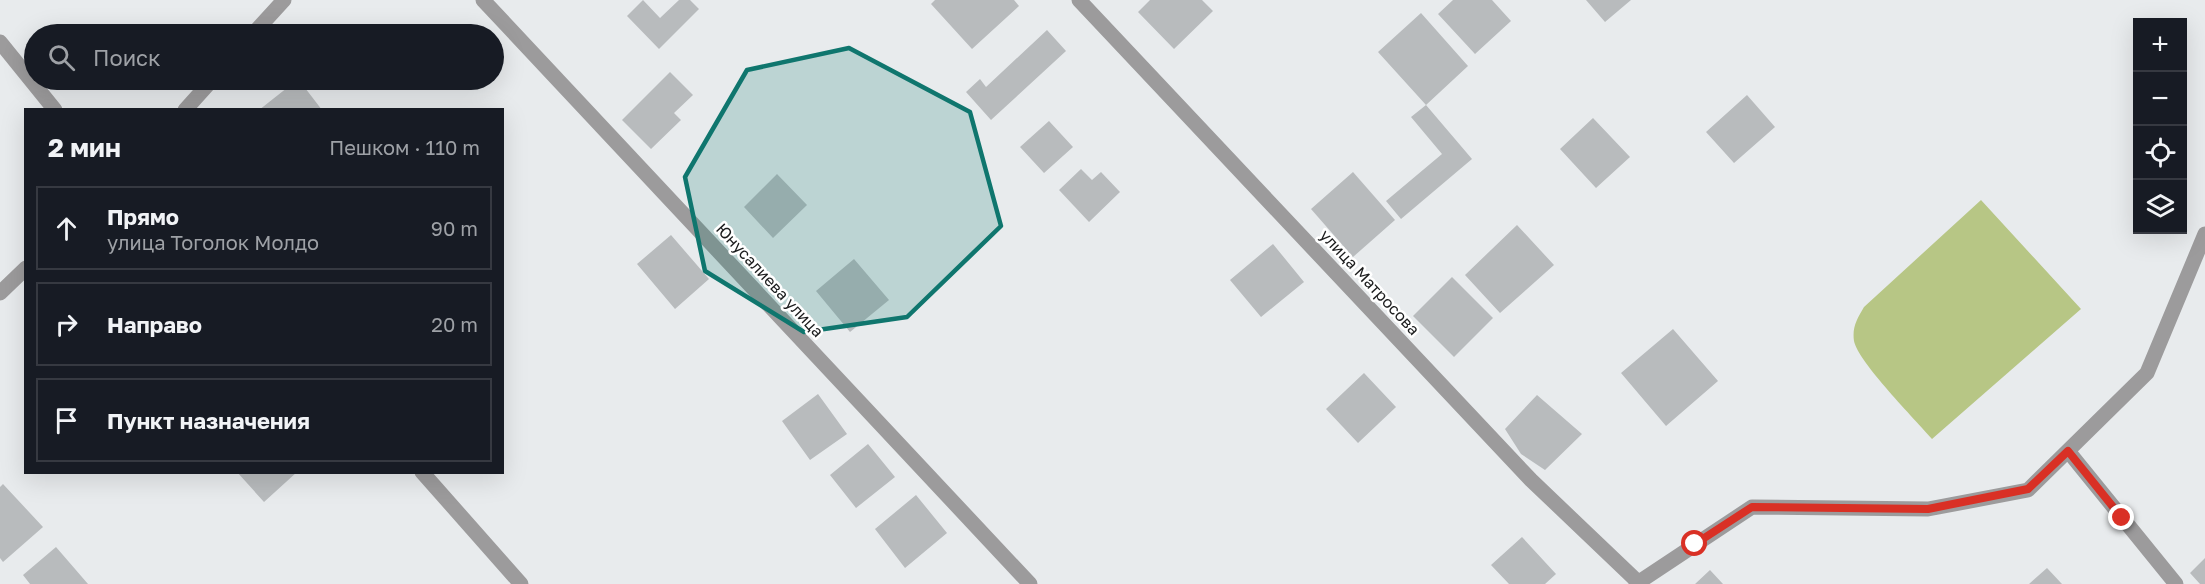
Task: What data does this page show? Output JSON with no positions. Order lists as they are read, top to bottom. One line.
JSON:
{"streets":{"street":["Юнусалиева улица","улица Матросова"]},"page":{"map_buttons":["+","−"],"search":"Поиск","heading":["2 мин","Пешком · 110 m"],"list":[["Прямо","улица Тоголок Молдо","90 m"],["Направо","20 m"],"Пункт назначения"]}}
